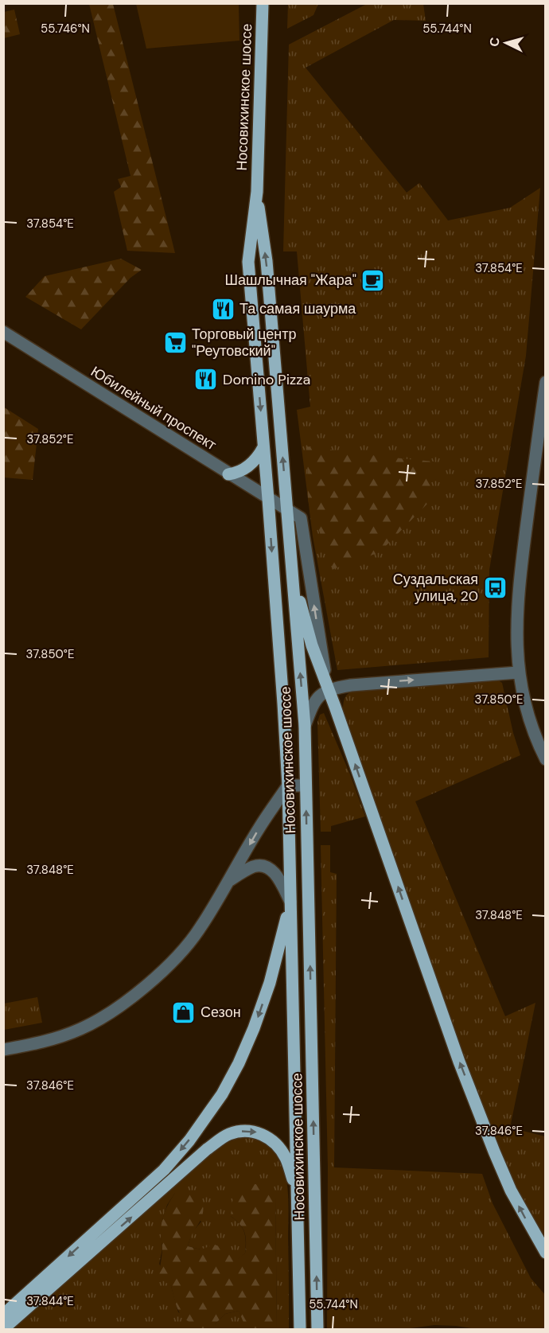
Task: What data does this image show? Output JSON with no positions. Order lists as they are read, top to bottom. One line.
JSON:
{"streets":{"main road":["Носовихинское шоссе"],"street":["Юбилейный проспект"]},"crossings":[["Носовихинское шоссе","Юбилейный проспект"]],"one_way":["Юбилейный проспект"],"places":{"cafe":["Шашлычная \"Жара\""],"restaurant":["Та самая шаурма","Domino Pizza"],"supermarket":["Торговый центр \"Реутовский\""],"bus stop":["Суздальская улица, 20"],"shop":["Сезон"]},"north":"left","coordinates":["55.746°N","55.744°N","37.854°E","37.852°E","37.850°E","37.848°E","37.846°E","37.844°E"]}
